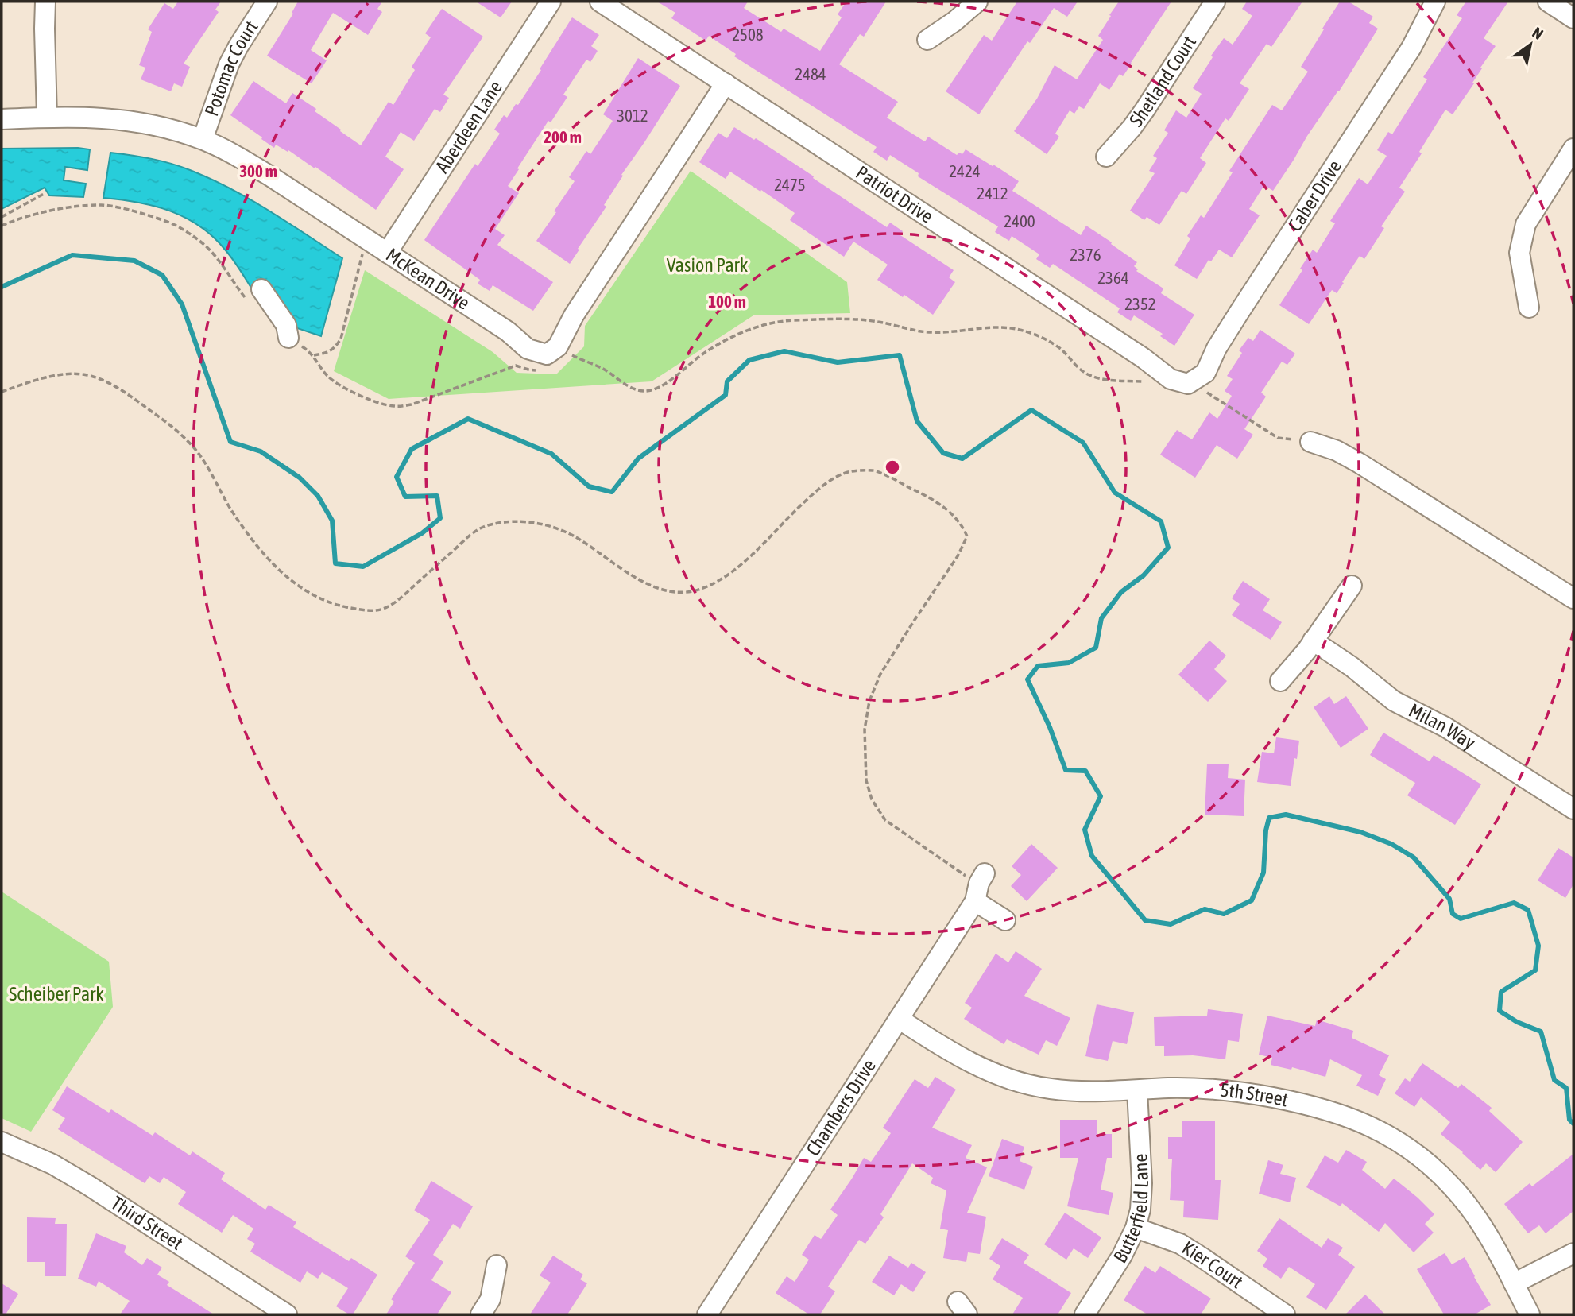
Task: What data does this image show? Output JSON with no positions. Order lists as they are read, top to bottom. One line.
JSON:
{"streets":{"street":["Potomac Court","Shetland Court","Aberdeen Lane","Patriot Drive","Caber Drive","McKean Drive","Milan Way","5th Street","Chambers Drive","Butterfield Lane","Third Street","Kier Court"]},"crossings":[["Potomac Court","McKean Drive"],["Aberdeen Lane","McKean Drive"],["Patriot Drive","Caber Drive"],["Patriot Drive","McKean Drive"],["5th Street","Chambers Drive"],["5th Street","Butterfield Lane"],["Butterfield Lane","Kier Court"]],"parks":["Vasion Park","Scheiber Park"],"house_numbers":["2508","2484","3012","2424","2475","2412","2400","2376","2364","2352"],"north":"top right","rings":["200 m","300 m","100 m"]}
